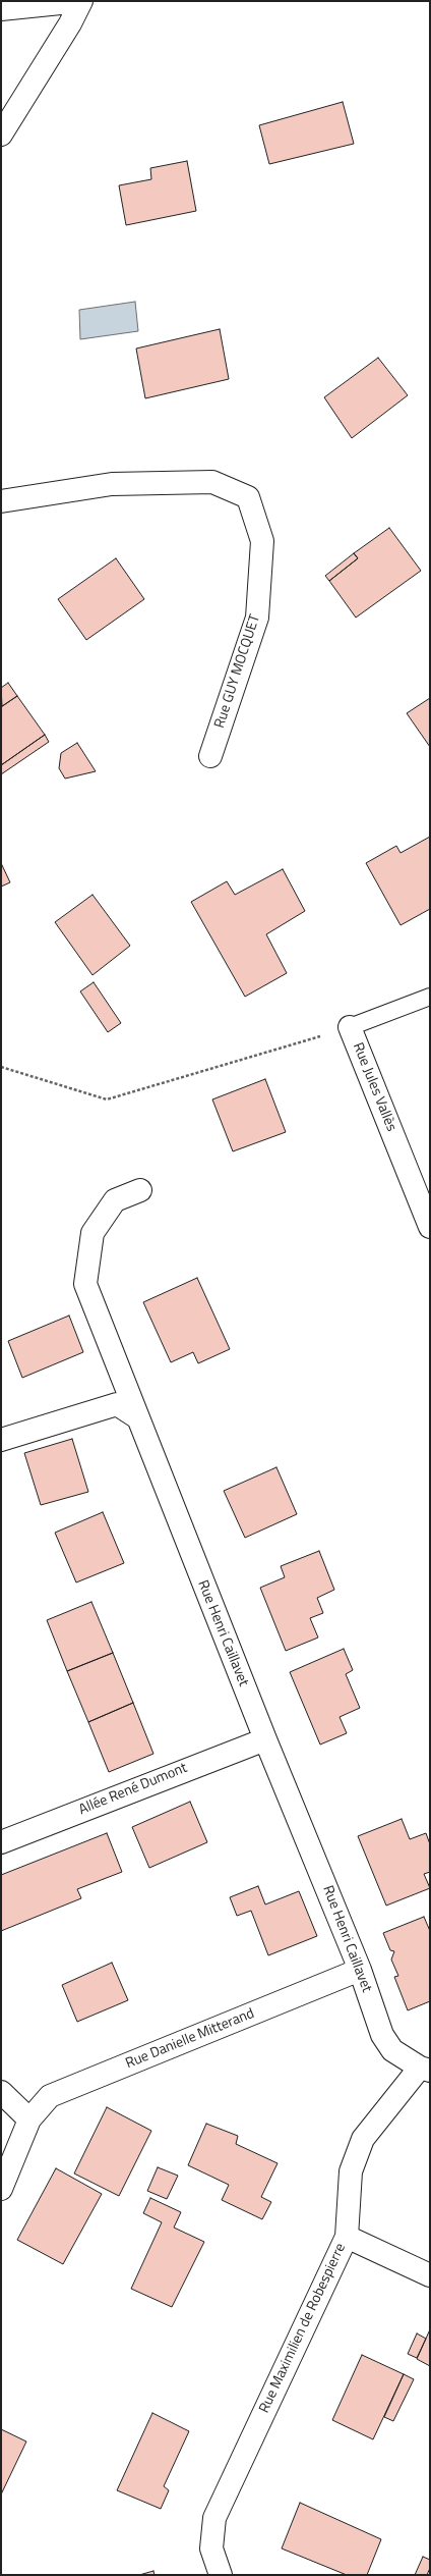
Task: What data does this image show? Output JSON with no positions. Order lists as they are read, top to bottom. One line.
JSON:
{"streets":{"street":["Rue GUY MOCQUET","Rue Jules Vallès","Rue Henri Caillavet","Allée René Dumont","Rue Danielle Mitterand","Rue Maximilien de Robespierre"]},"crossings":[["Rue Henri Caillavet","Allée René Dumont"],["Rue Henri Caillavet","Rue Danielle Mitterand"],["Rue Henri Caillavet","Rue Maximilien de Robespierre"]]}
